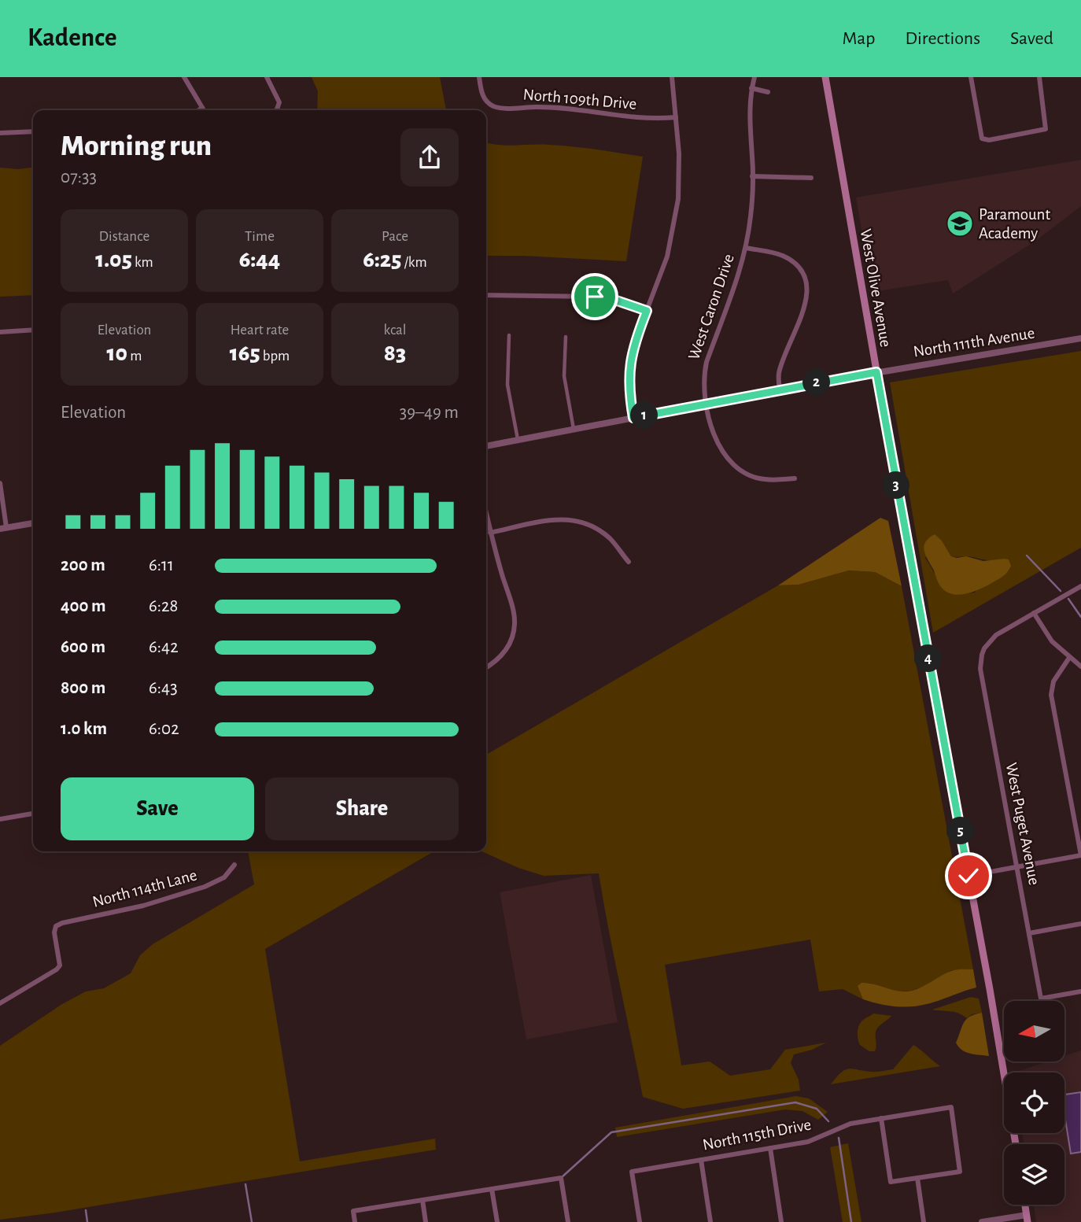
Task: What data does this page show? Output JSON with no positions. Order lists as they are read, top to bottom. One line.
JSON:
{"streets":{"main road":["West Olive Avenue"],"street":["North 109th Drive","West Caron Drive","North 111th Avenue","West Puget Avenue","North 114th Lane","North 115th Drive"]},"crossings":[["West Olive Avenue","North 111th Avenue"],["West Caron Drive","North 111th Avenue"]],"places":{"school or university":["Paramount Academy"]},"north":"left","page":{"header":"Kadence","nav":["Map","Directions","Saved"],"heading":["Morning run","07:33"],"stats":[["Distance","1.05 km"],["Time","6:44"],["Pace","6:25 /km"],["Elevation","10 m"],["Heart rate","165 bpm"],["kcal","83"]],"pins":["2","1","3","4","5"],"chart":["Elevation","39–49 m"],"list":[{"name":"200 m","note":"6:11"},{"name":"400 m","note":"6:28"},{"name":"600 m","note":"6:42"},{"name":"800 m","note":"6:43"},{"name":"1.0 km","note":"6:02"}],"buttons":["Save","Share"]}}
